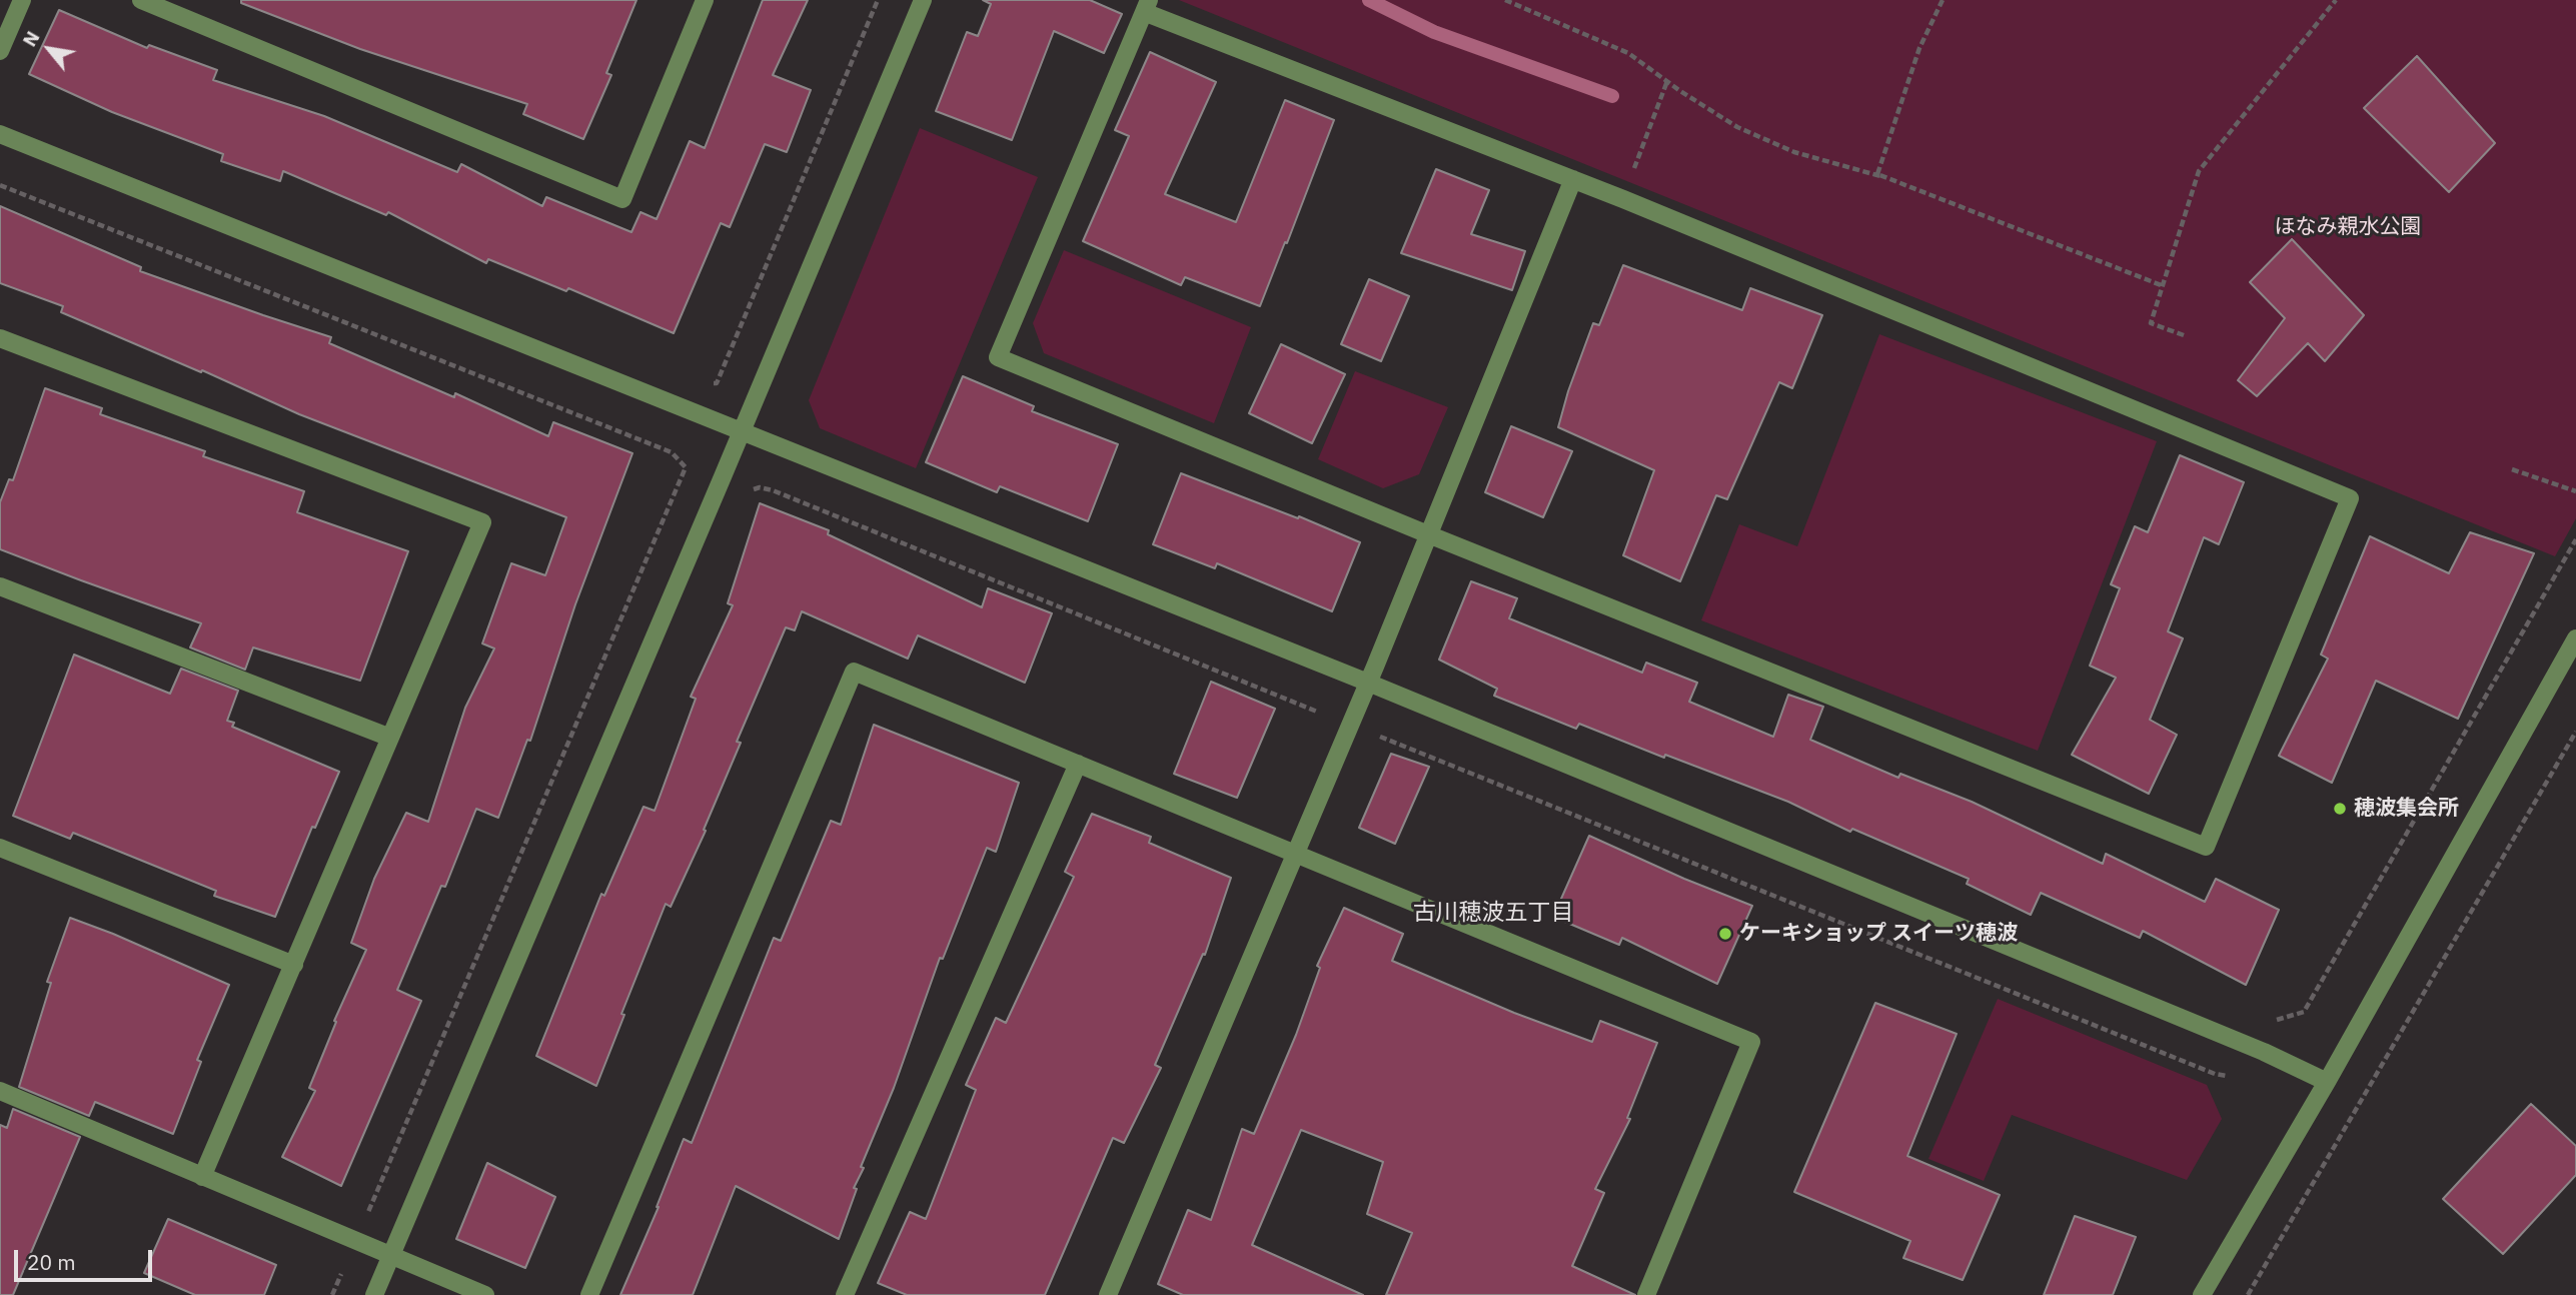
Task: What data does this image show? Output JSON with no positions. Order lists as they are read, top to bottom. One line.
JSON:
{"districts":["古川穂波五丁目"],"parks":["ほなみ親水公園"],"places":["穂波集会所","ケーキショップ スイーツ穂波"],"scale_bar":"20 m","north":"top left"}
